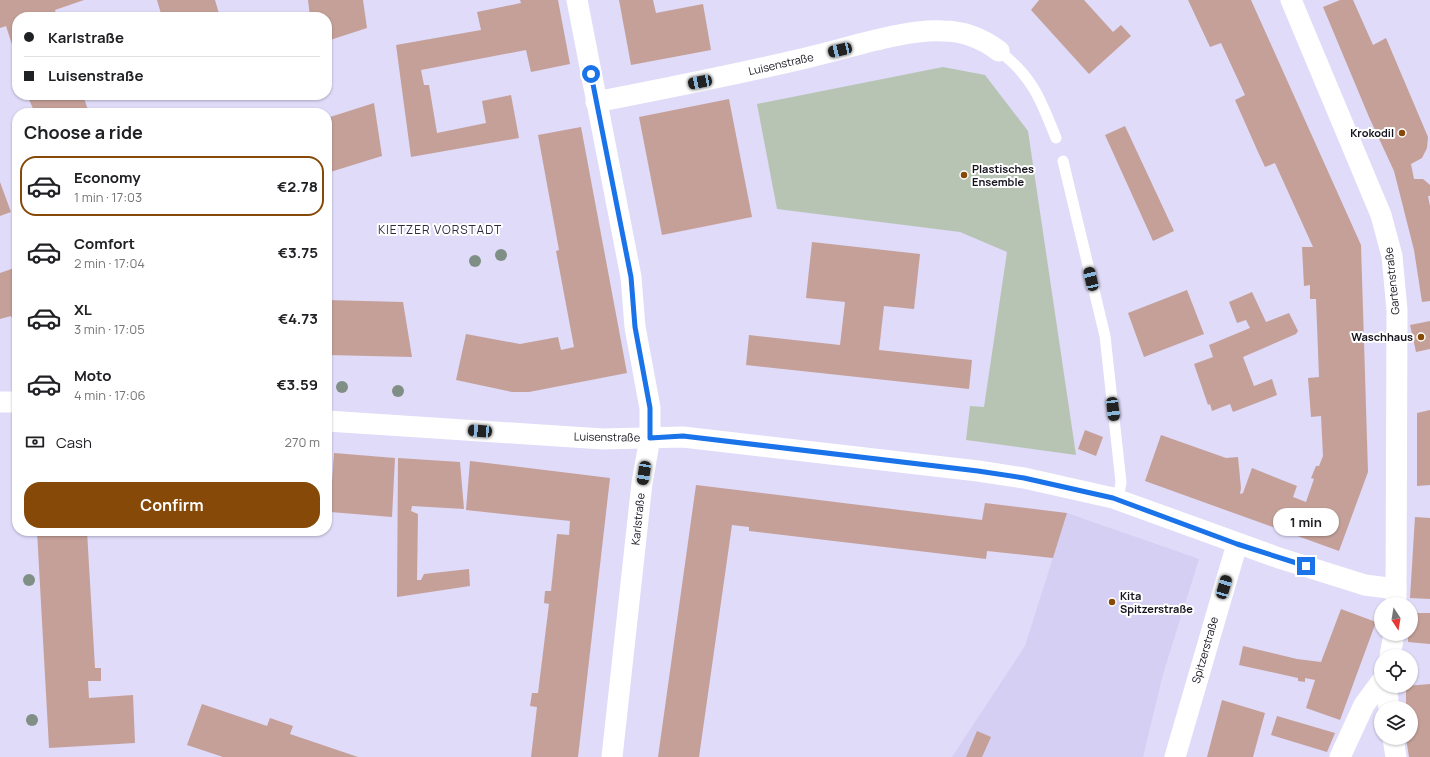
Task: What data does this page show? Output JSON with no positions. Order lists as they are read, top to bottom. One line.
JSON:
{"streets":{"street":["Luisenstraße","Gartenstraße","Karlstraße","Spitzerstraße"]},"crossings":[["Luisenstraße","Gartenstraße"],["Luisenstraße","Karlstraße"],["Luisenstraße","Spitzerstraße"]],"districts":["KIETZER VORSTADT"],"places":["Krokodil","Plastisches Ensemble","Waschhaus","Kita Spitzerstraße"],"north":"bottom","page":{"banner":["Karlstraße","Luisenstraße"],"heading":"Choose a ride","list":[{"name":"Economy","note":"1 min · 17:03","value":"€2.78"},{"name":"Comfort","note":"2 min · 17:04","value":"€3.75"},{"name":"XL","note":"3 min · 17:05","value":"€4.73"},{"name":"Moto","note":"4 min · 17:06","value":"€3.59"}],"pay":["Cash","270 m"],"buttons":"Confirm","bubble":"1 min"}}
